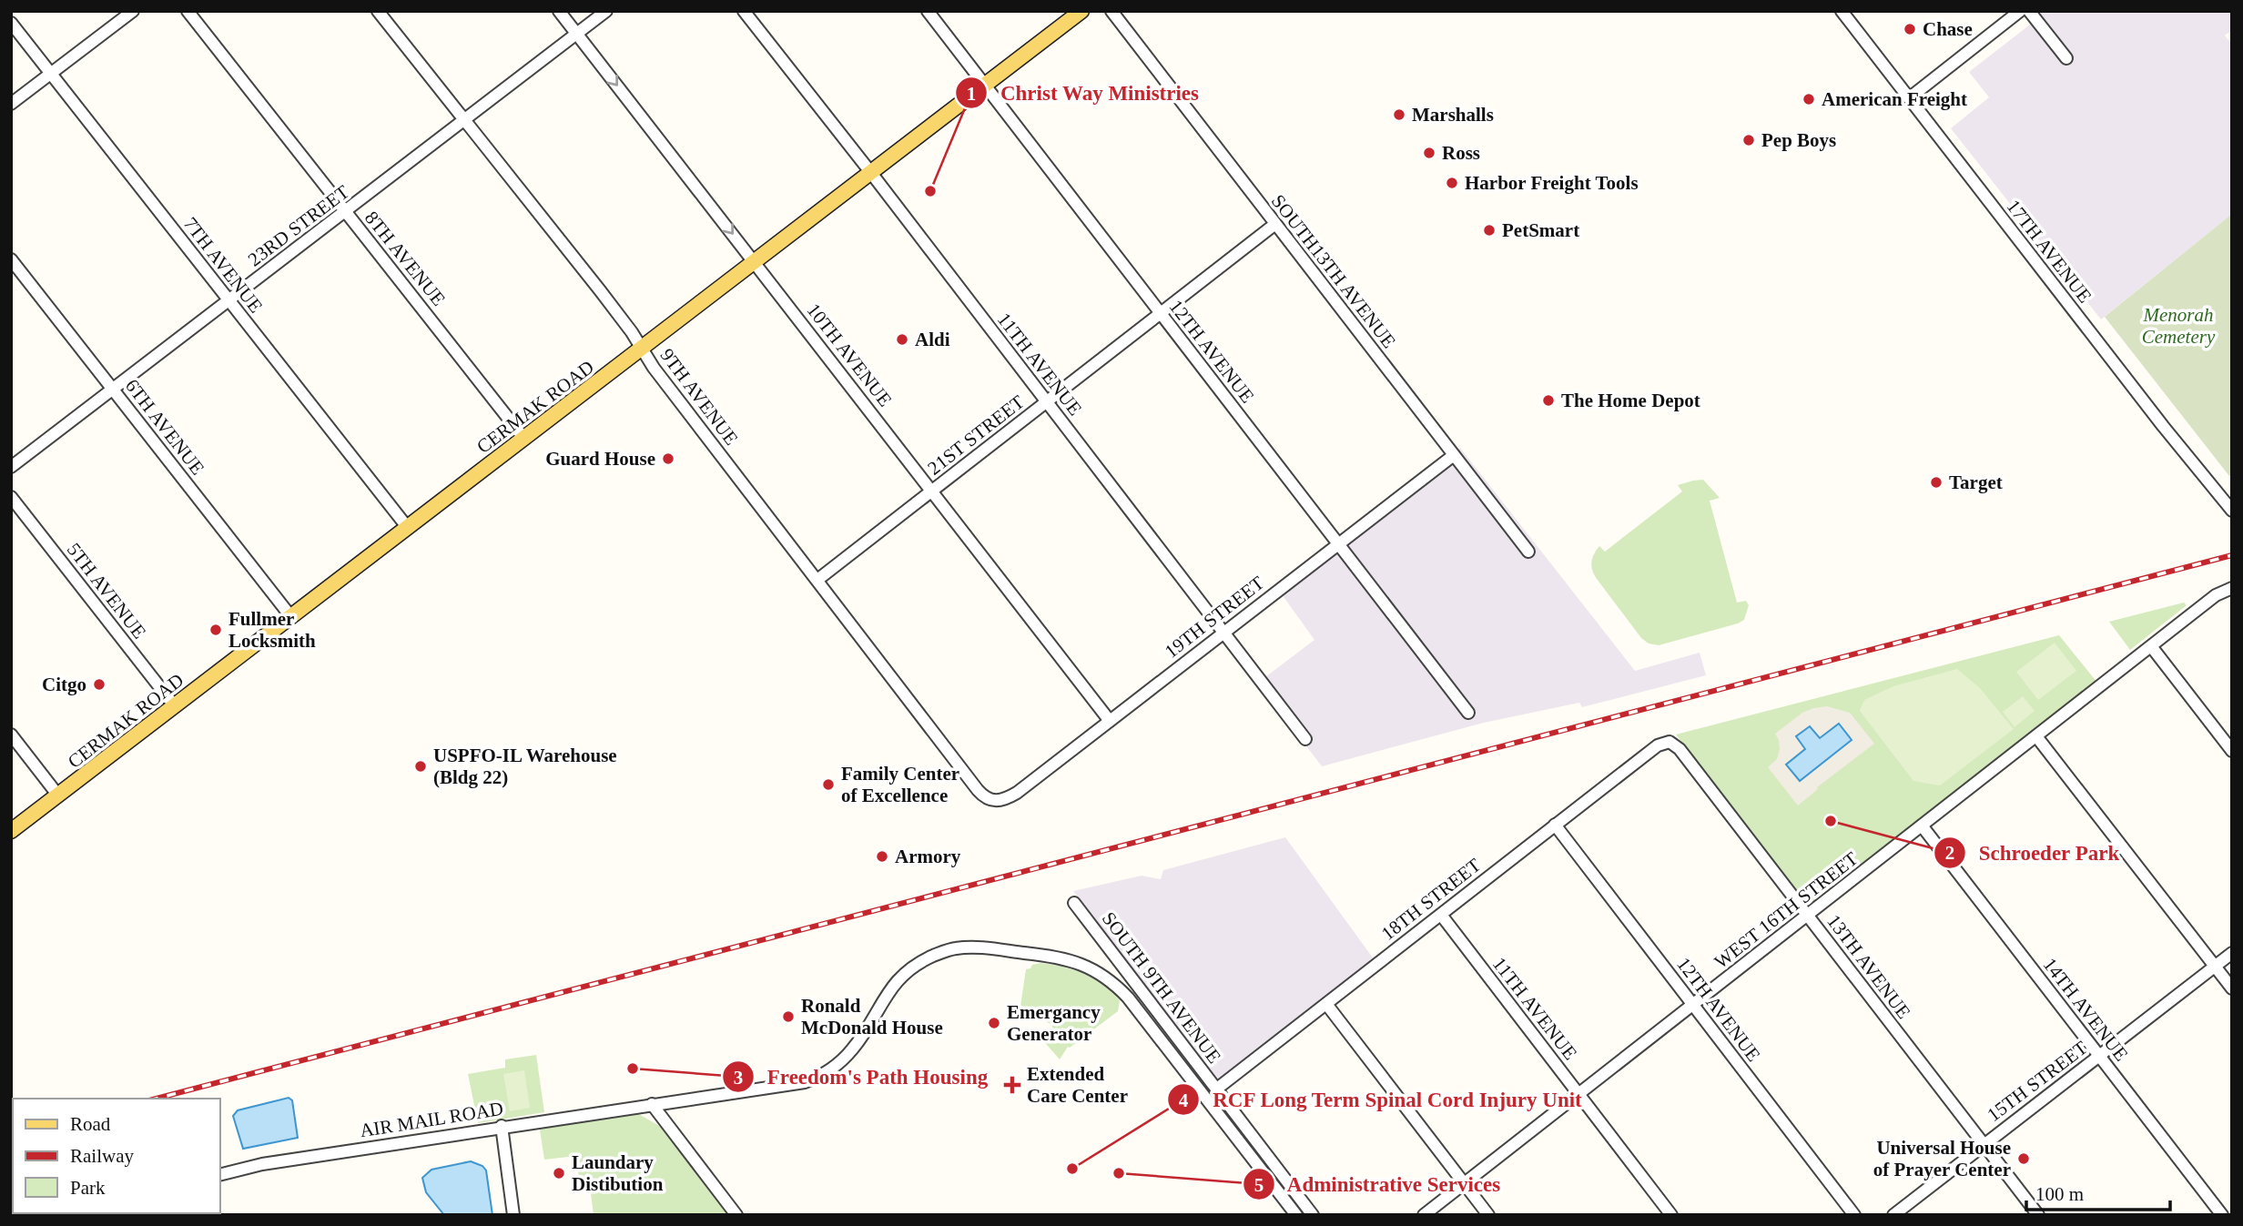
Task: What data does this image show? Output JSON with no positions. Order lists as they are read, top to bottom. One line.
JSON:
{"streets":{"main road":["CERMAK ROAD"],"street":["23RD STREET","17TH AVENUE","8TH AVENUE","7TH AVENUE","SOUTH13TH AVENUE","12TH AVENUE","10TH AVENUE","11TH AVENUE","9TH AVENUE","6TH AVENUE","21ST STREET","5TH AVENUE","19TH STREET","18TH STREET","WEST 16TH STREET","13TH AVENUE","SOUTH 9TH AVENUE","14TH AVENUE","15TH STREET","AIR MAIL ROAD"]},"crossings":[["23RD STREET","8TH AVENUE"],["23RD STREET","7TH AVENUE"],["23RD STREET","10TH AVENUE"],["23RD STREET","9TH AVENUE"],["23RD STREET","6TH AVENUE"],["8TH AVENUE","CERMAK ROAD"],["7TH AVENUE","CERMAK ROAD"],["SOUTH13TH AVENUE","21ST STREET"],["SOUTH13TH AVENUE","19TH STREET"],["12TH AVENUE","CERMAK ROAD"],["12TH AVENUE","21ST STREET"],["12TH AVENUE","19TH STREET"],["12TH AVENUE","18TH STREET"],["12TH AVENUE","WEST 16TH STREET"],["10TH AVENUE","CERMAK ROAD"],["10TH AVENUE","21ST STREET"],["10TH AVENUE","19TH STREET"],["11TH AVENUE","CERMAK ROAD"],["11TH AVENUE","21ST STREET"],["11TH AVENUE","19TH STREET"],["11TH AVENUE","18TH STREET"],["11TH AVENUE","WEST 16TH STREET"],["9TH AVENUE","CERMAK ROAD"],["9TH AVENUE","21ST STREET"],["9TH AVENUE","19TH STREET"],["CERMAK ROAD","6TH AVENUE"],["CERMAK ROAD","5TH AVENUE"],["18TH STREET","13TH AVENUE"],["18TH STREET","SOUTH 9TH AVENUE"],["WEST 16TH STREET","13TH AVENUE"],["WEST 16TH STREET","14TH AVENUE"],["13TH AVENUE","15TH STREET"],["14TH AVENUE","15TH STREET"]],"parks":["Menorah Cemetery"],"places":{"other":["Chase","American Freight","Marshalls","Pep Boys","Ross","Harbor Freight Tools","Christ Way Ministries","PetSmart","Aldi","The Home Depot","Guard House","Target","Fullmer Locksmith","Citgo","USPFO-IL Warehouse (Bldg 22)","Family Center of Excellence","Schroeder Park","Armory","Ronald McDonald House","Emergancy Generator","Freedom's Path Housing","Universal House of Prayer Center","RCF Long Term Spinal Cord Injury Unit","Laundary Distibution","Administrative Services"],"health":["Extended Care Center"]},"legend":["Road","Railway","Park"],"scale_bar":"100 m"}
